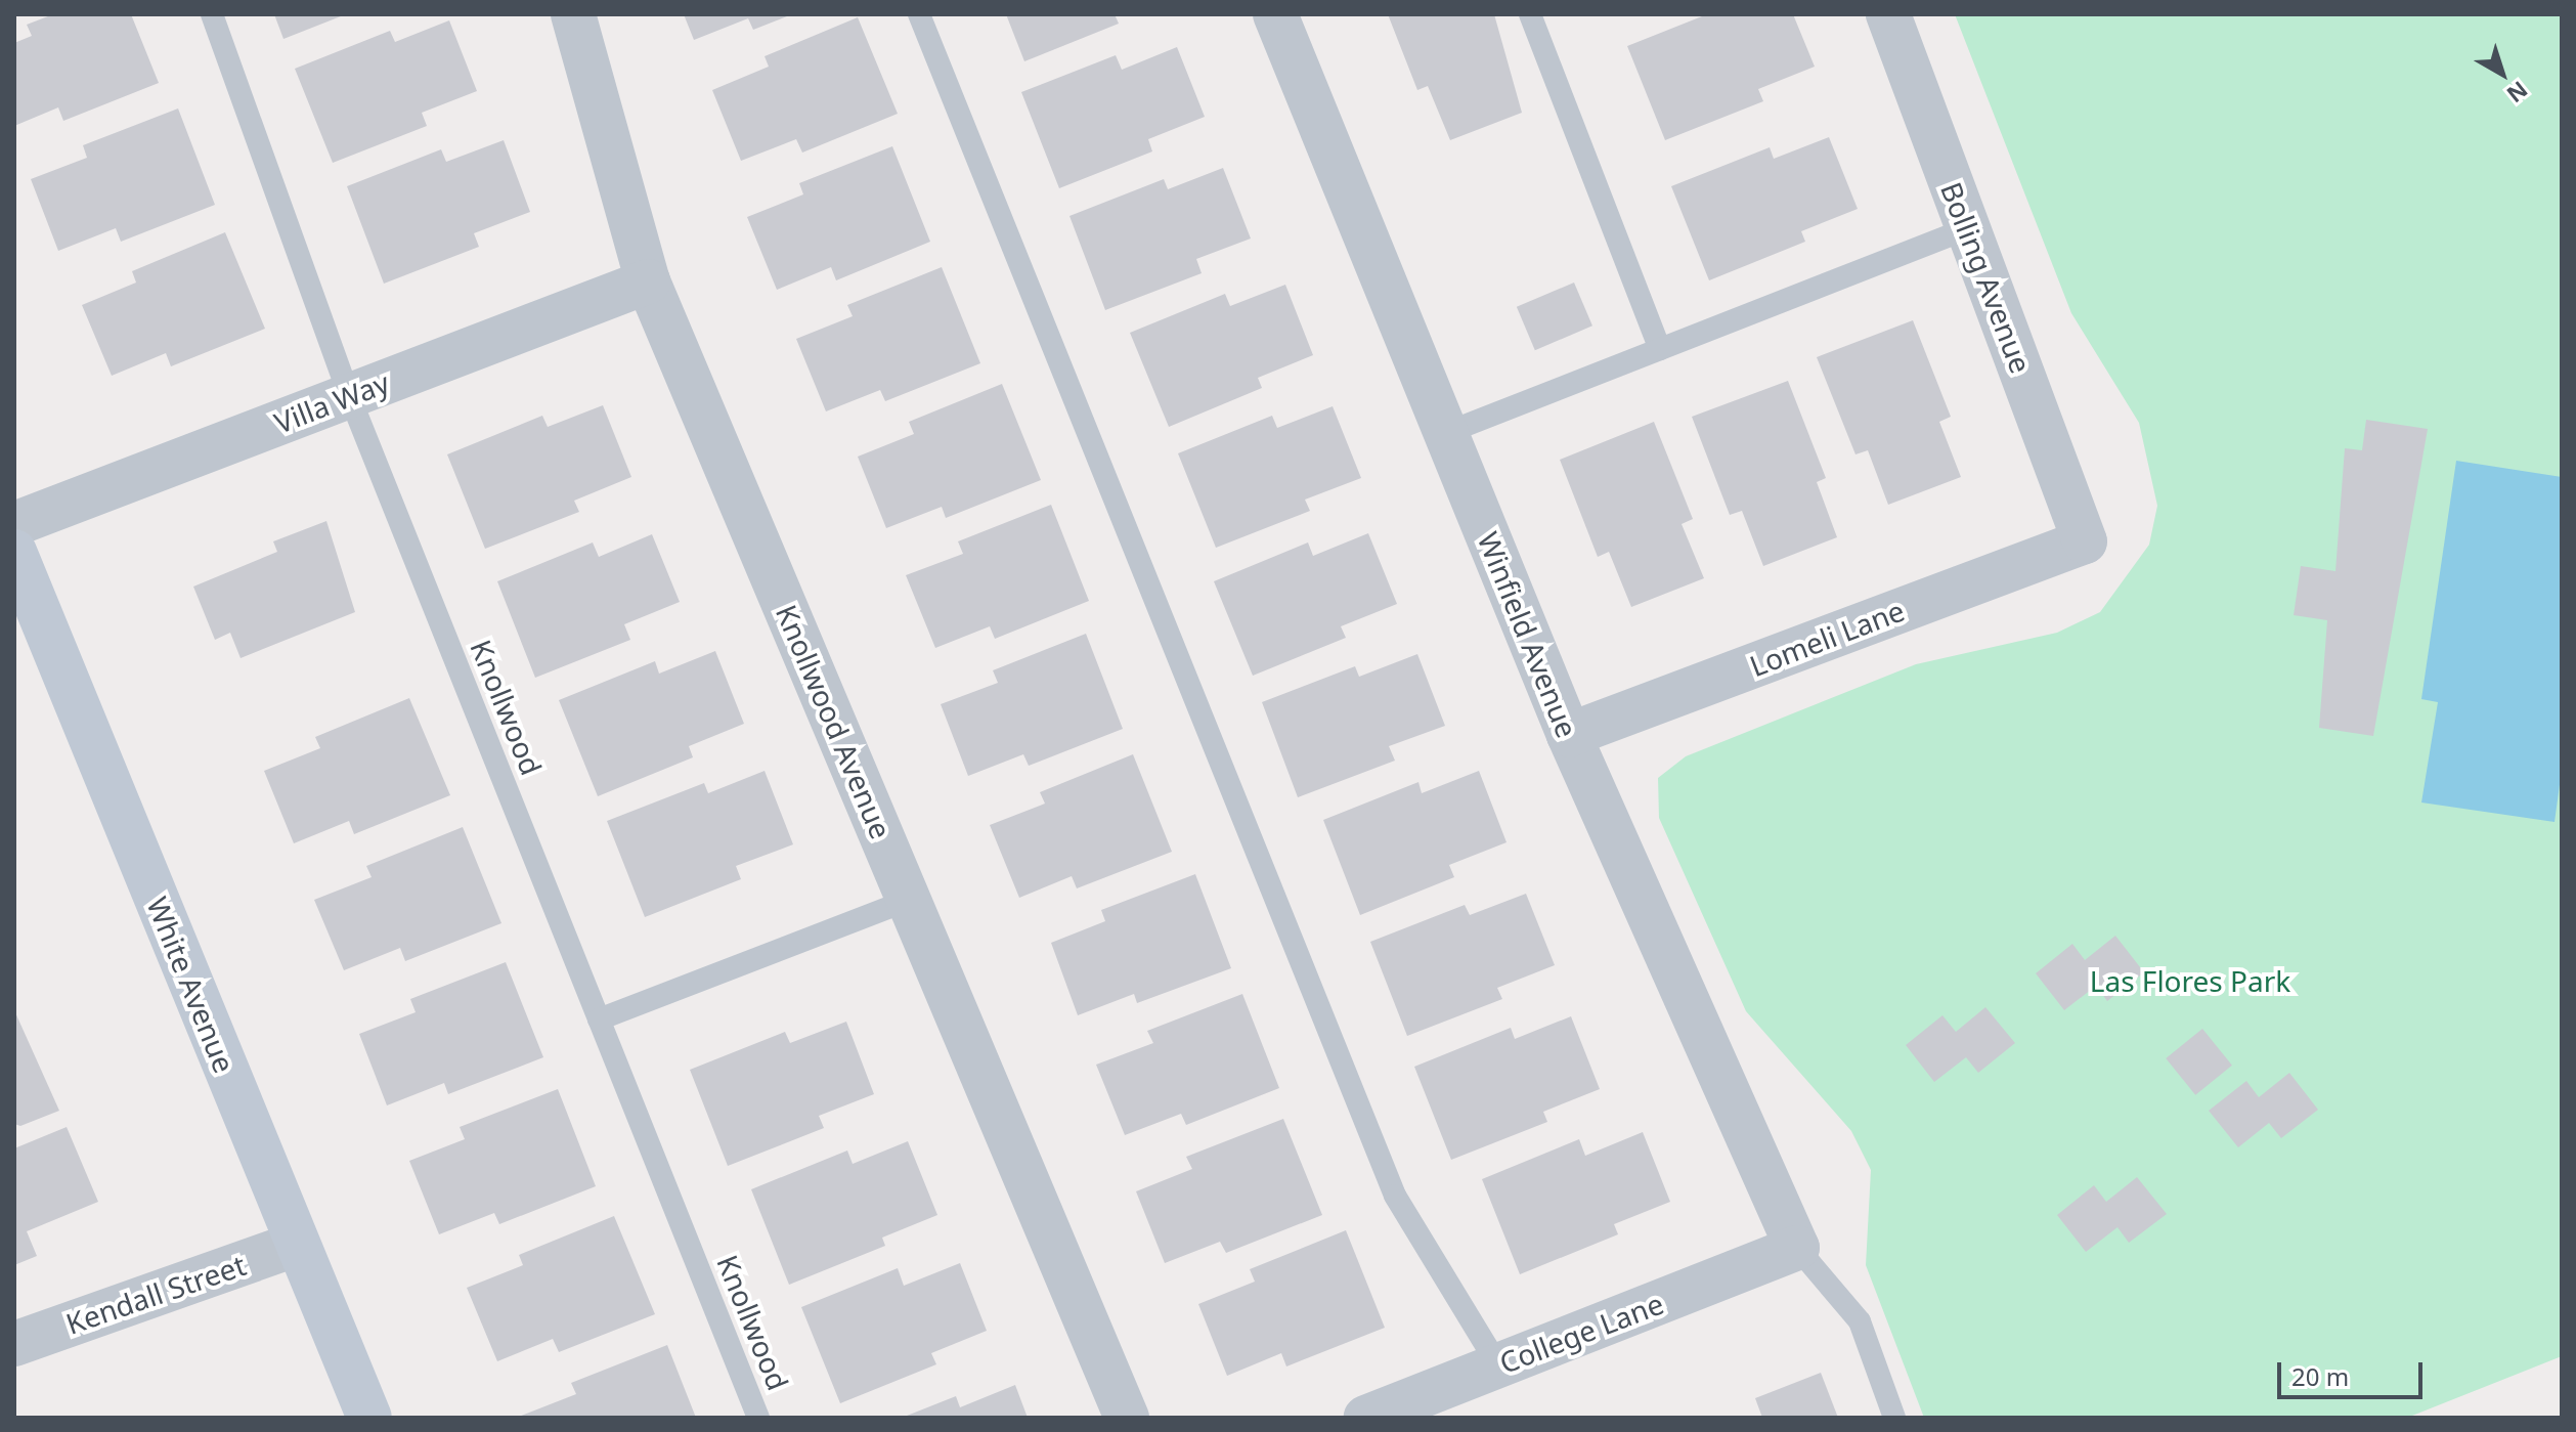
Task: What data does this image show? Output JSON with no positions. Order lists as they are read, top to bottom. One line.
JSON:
{"streets":{"main road":["White Avenue"],"street":["Bolling Avenue","Villa Way","Winfield Avenue","Lomeli Lane","Knollwood Avenue","Kendall Street","College Lane"],"lane":["Knollwood"]},"crossings":[["Bolling Avenue","Lomeli Lane"],["Villa Way","Knollwood"],["Villa Way","Knollwood Avenue"],["Winfield Avenue","Lomeli Lane"],["Winfield Avenue","College Lane"],["White Avenue","Kendall Street"]],"parks":["Las Flores Park"],"scale_bar":"20 m","north":"bottom right"}
